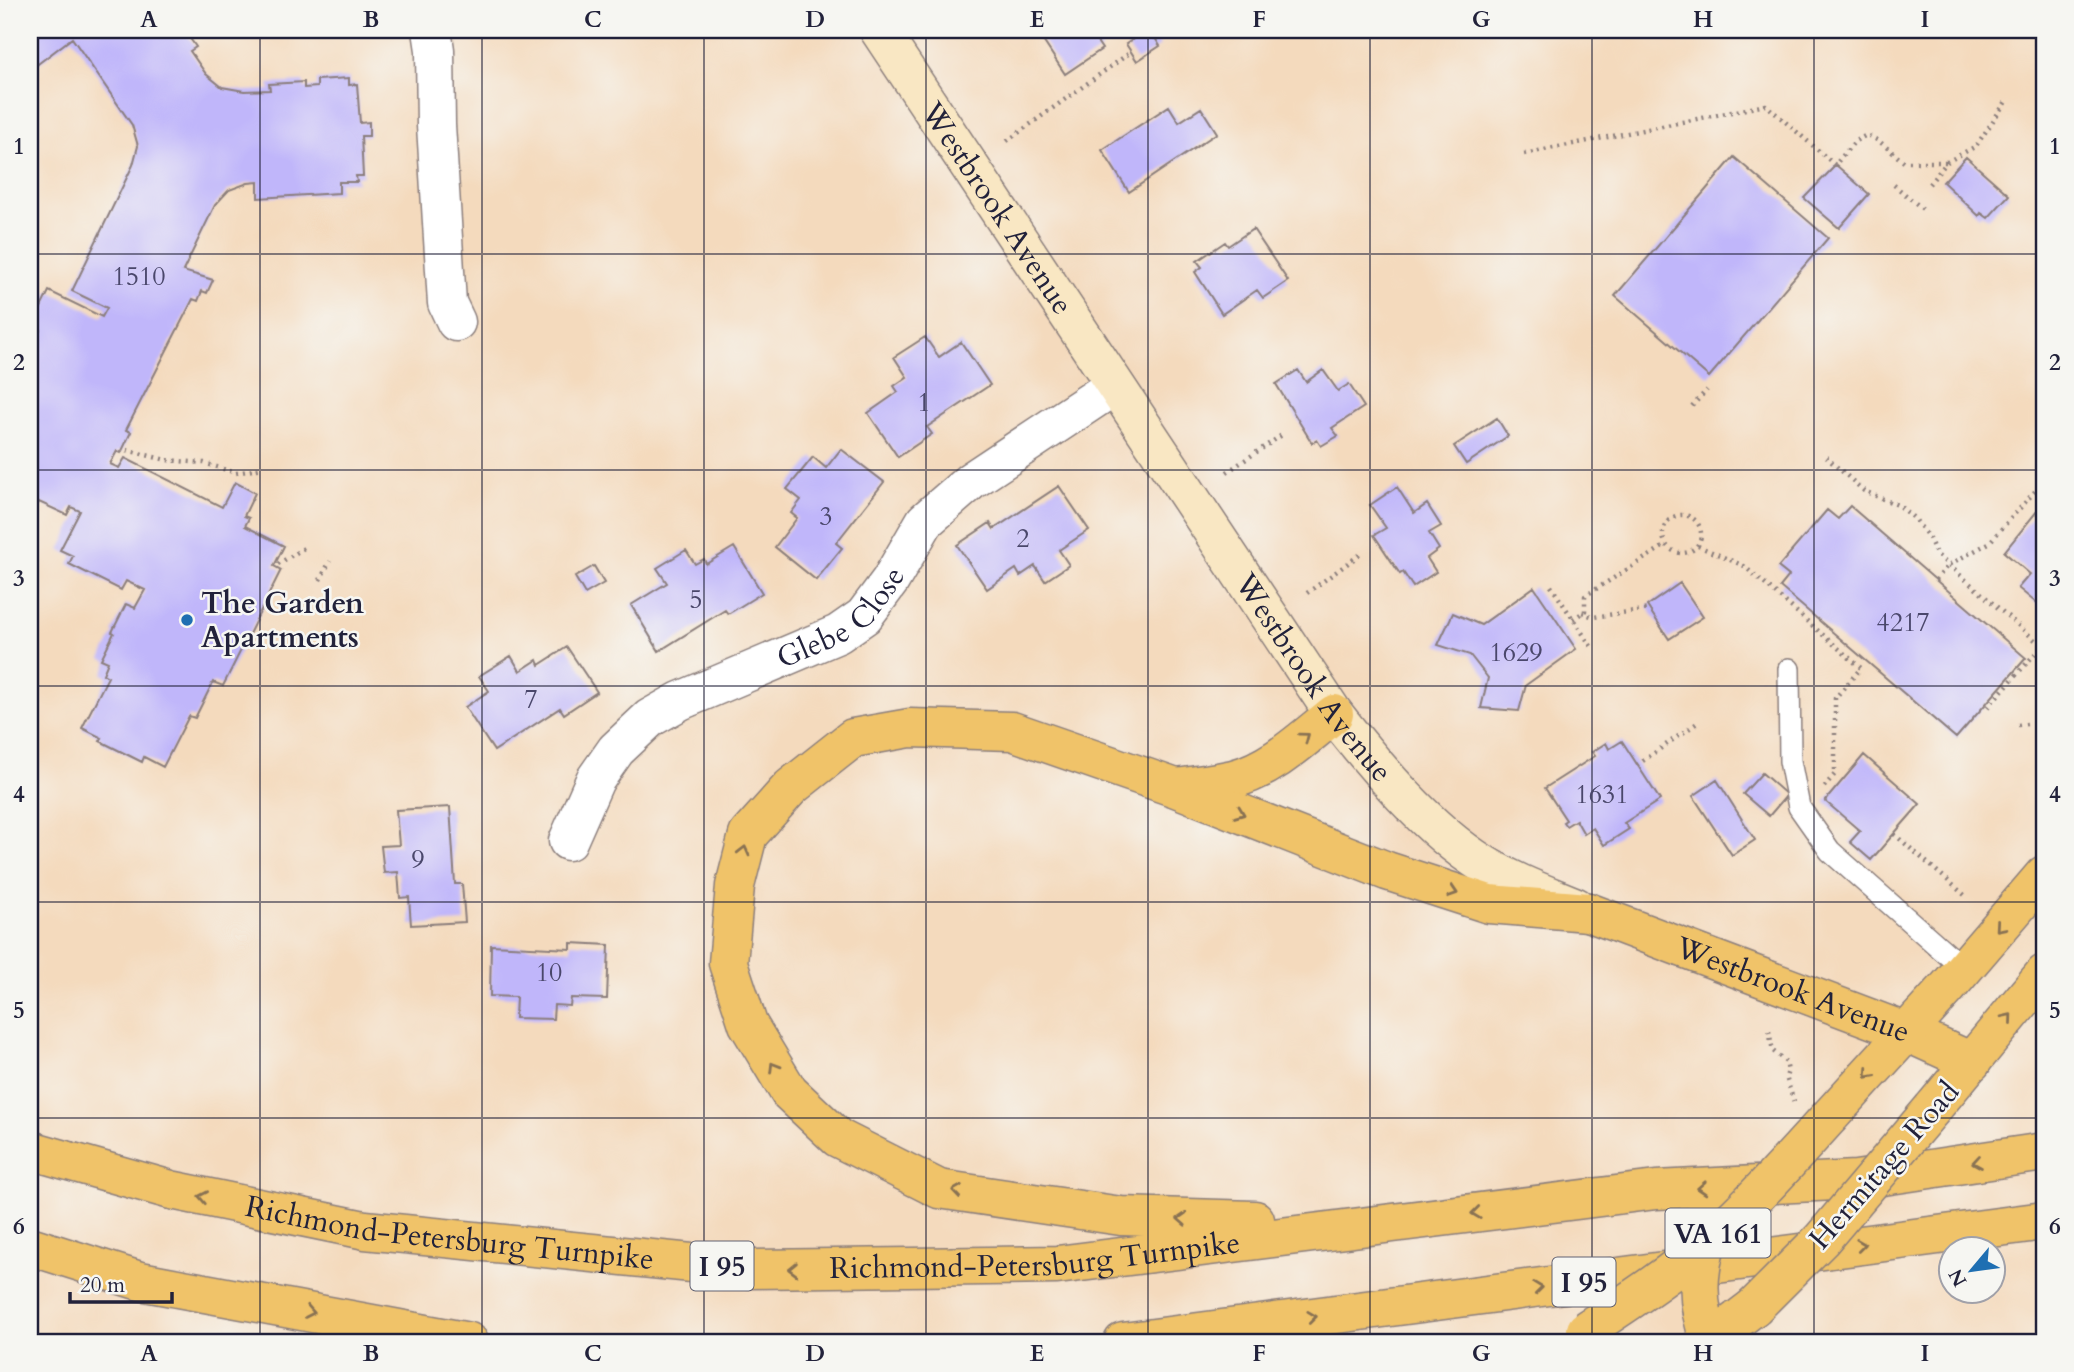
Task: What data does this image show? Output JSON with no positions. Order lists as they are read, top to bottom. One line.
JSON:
{"streets":{"main road":["Westbrook Avenue","Hermitage Road","Richmond-Petersburg Turnpike","VA 161","I 95"],"street":["Glebe Close"]},"crossings":[["Westbrook Avenue","Glebe Close"],["Westbrook Avenue","Hermitage Road"],["Westbrook Avenue","VA 161"]],"places":["The Garden Apartments"],"house_numbers":["1510","1","3","2","5","4217","1629","7","1631","9","10"],"scale_bar":"20 m","north":"bottom left","grid":{"columns":["A","B","C","D","E","F","G","H","I"],"rows":["1","2","3","4","5","6"]}}
